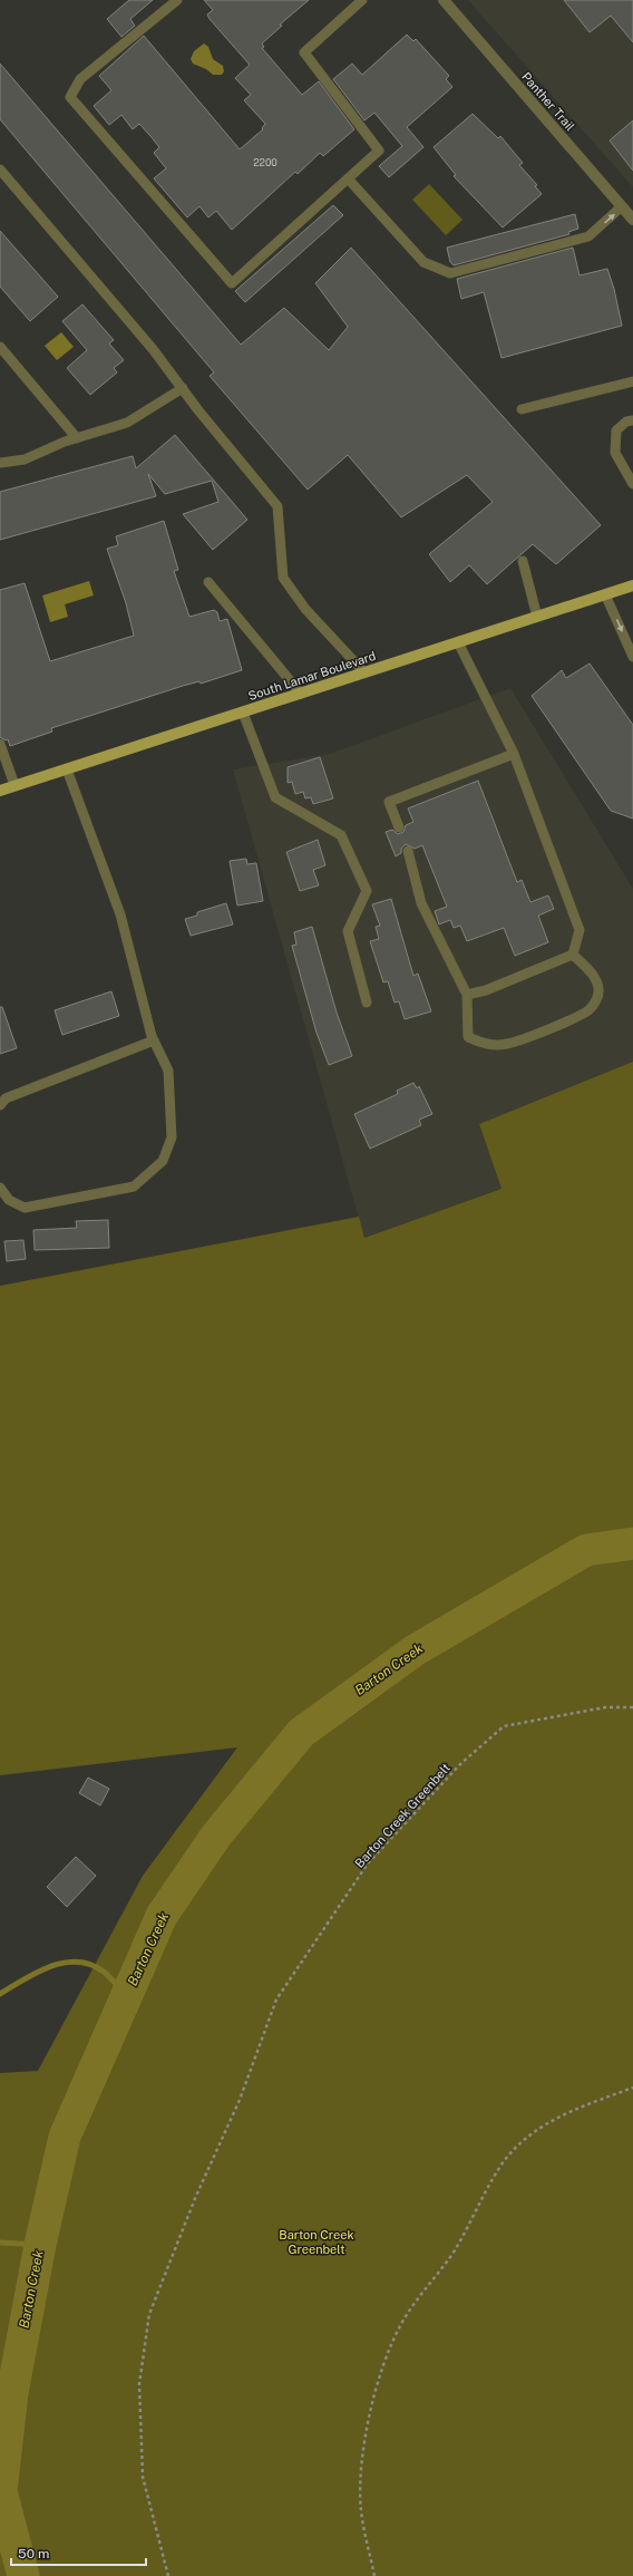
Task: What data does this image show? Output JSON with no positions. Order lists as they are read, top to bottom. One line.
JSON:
{"streets":{"main road":["South Lamar Boulevard"],"street":["Panther Trail"],"path":["Barton Creek Greenbelt"]},"water":["Barton Creek"],"parks":["Barton Creek Greenbelt"],"house_numbers":["2200"],"scale_bar":"50 m"}
